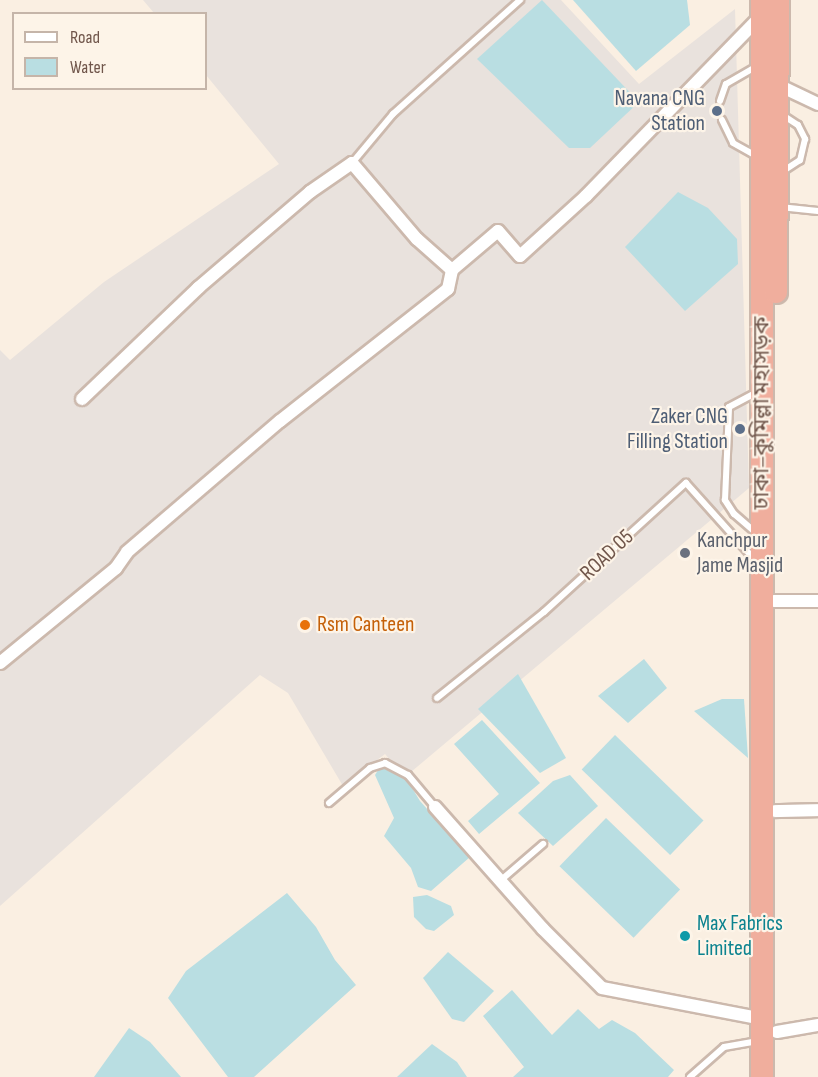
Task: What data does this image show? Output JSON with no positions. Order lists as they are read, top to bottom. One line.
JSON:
{"streets":{"highway":["ঢাকা–কুমিল্লা মহাসড়ক"],"lane":["ROAD 05"]},"crossings":[["ঢাকা–কুমিল্লা মহাসড়ক","ROAD 05"]],"places":["Navana CNG Station","Zaker CNG Filling Station","Kanchpur Jame Masjid","Rsm Canteen","Max Fabrics Limited"],"legend":["Road","Water"]}
